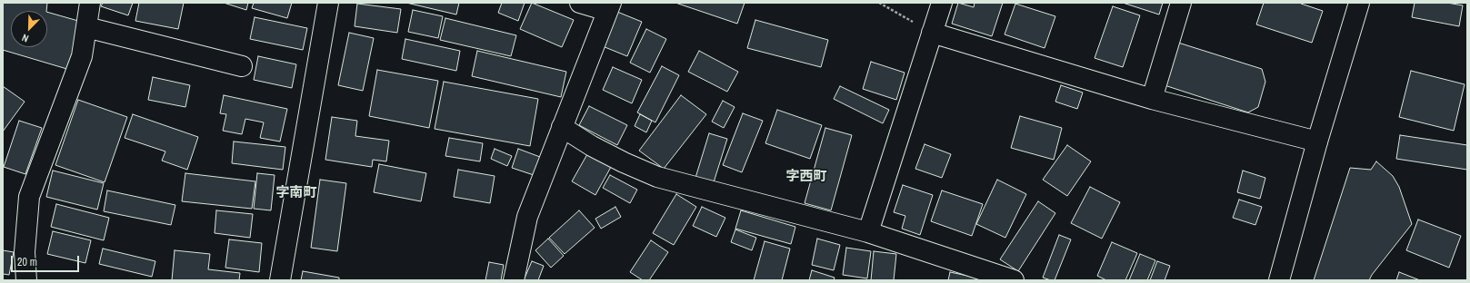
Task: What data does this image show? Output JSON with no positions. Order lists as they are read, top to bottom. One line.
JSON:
{"districts":["字西町","字南町"],"scale_bar":"20 m","north":"bottom left"}
